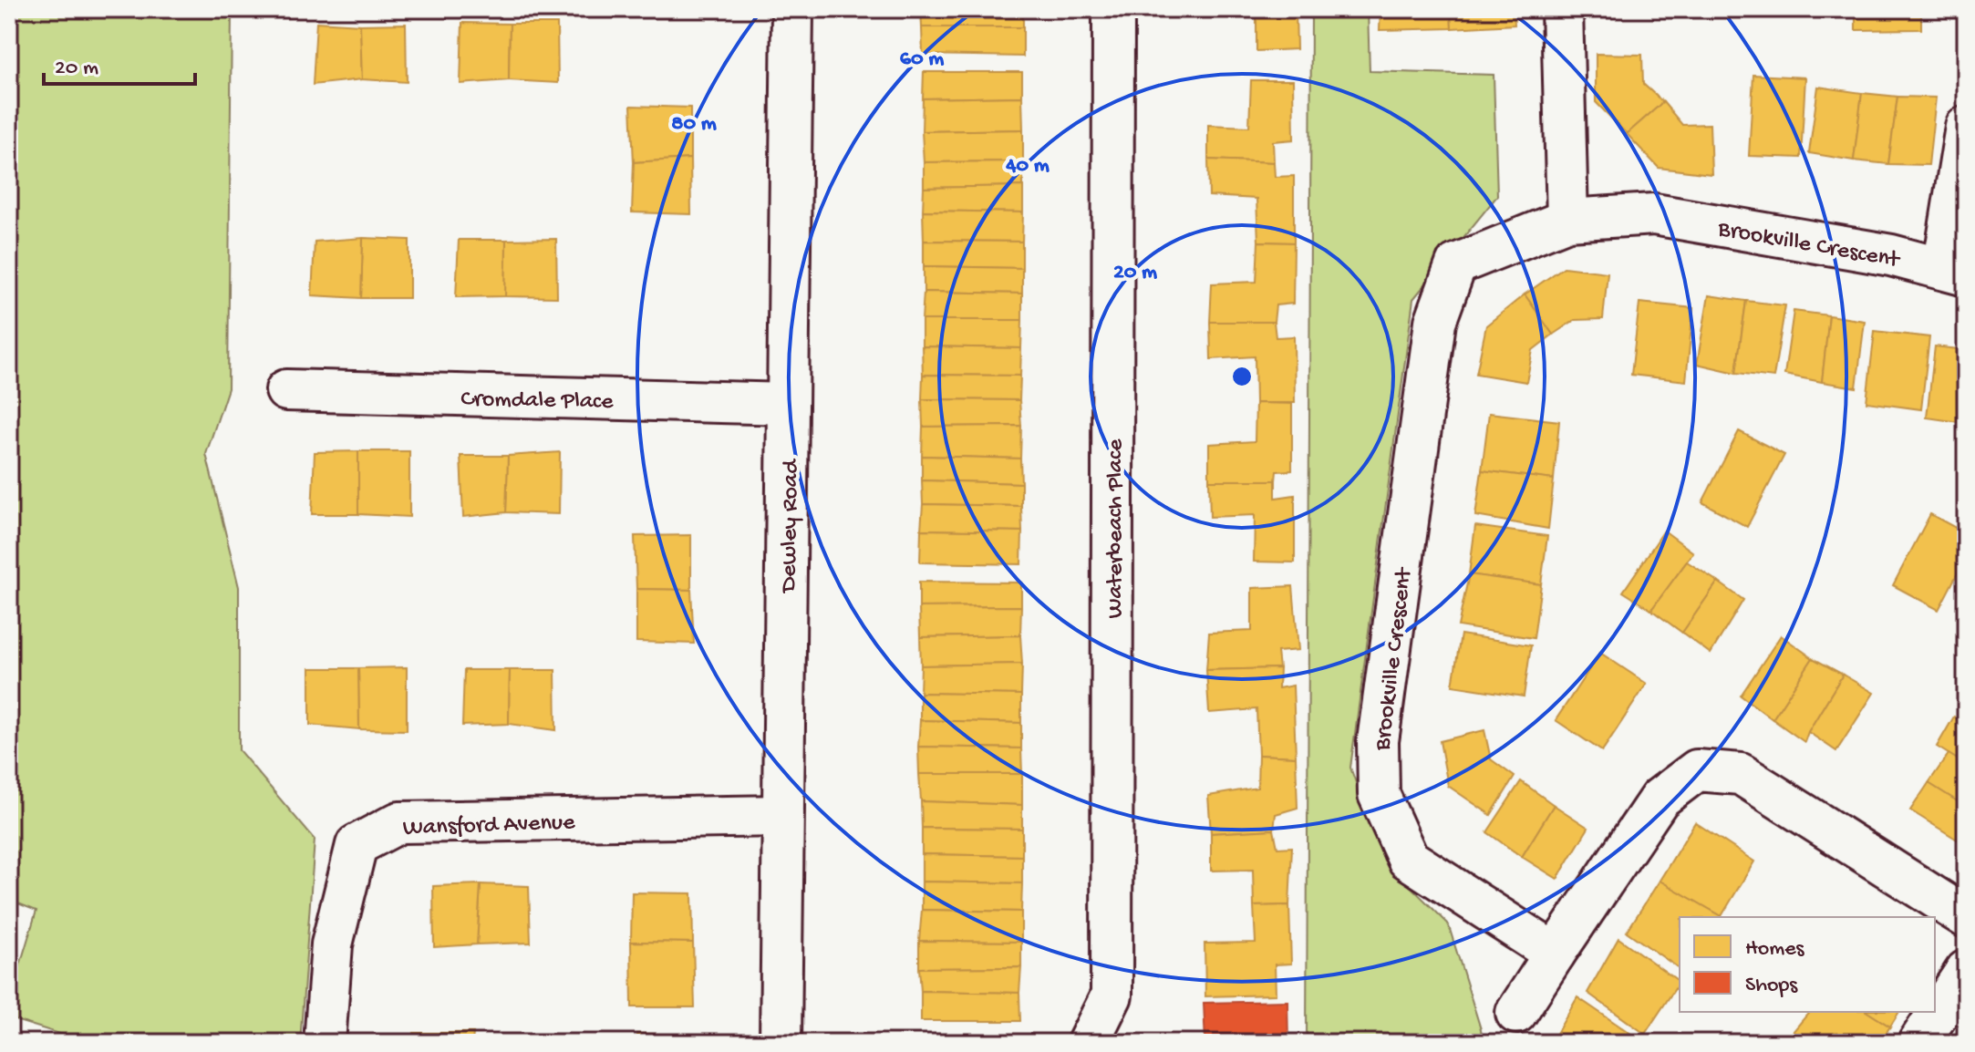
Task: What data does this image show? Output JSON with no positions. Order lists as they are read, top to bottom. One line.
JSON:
{"streets":{"street":["Brookville Crescent","Cromdale Place","Dewley Road","Waterbeach Place","Wansford Avenue"]},"crossings":[["Cromdale Place","Dewley Road"],["Dewley Road","Wansford Avenue"]],"legend":["Homes","Shops"],"scale_bar":"20 m","rings":["60 m","80 m","40 m","20 m"]}
